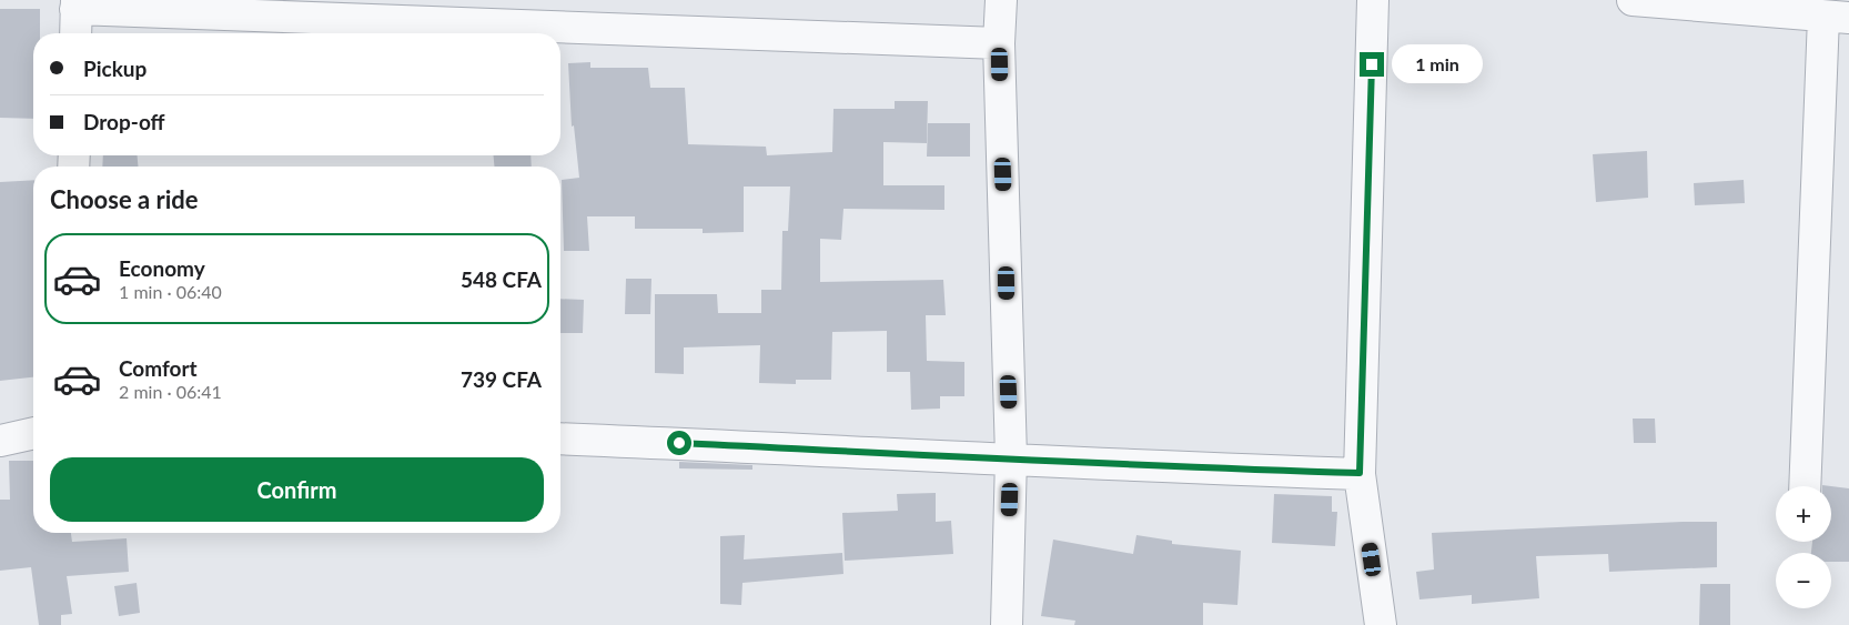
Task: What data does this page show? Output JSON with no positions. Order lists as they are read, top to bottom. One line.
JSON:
{"page":{"banner":["Pickup","Drop-off"],"bubble":"1 min","heading":"Choose a ride","list":[{"name":"Economy","note":"1 min · 06:40","value":"548 CFA"},{"name":"Comfort","note":"2 min · 06:41","value":"739 CFA"}],"buttons":"Confirm","map_buttons":["+","−"]}}
